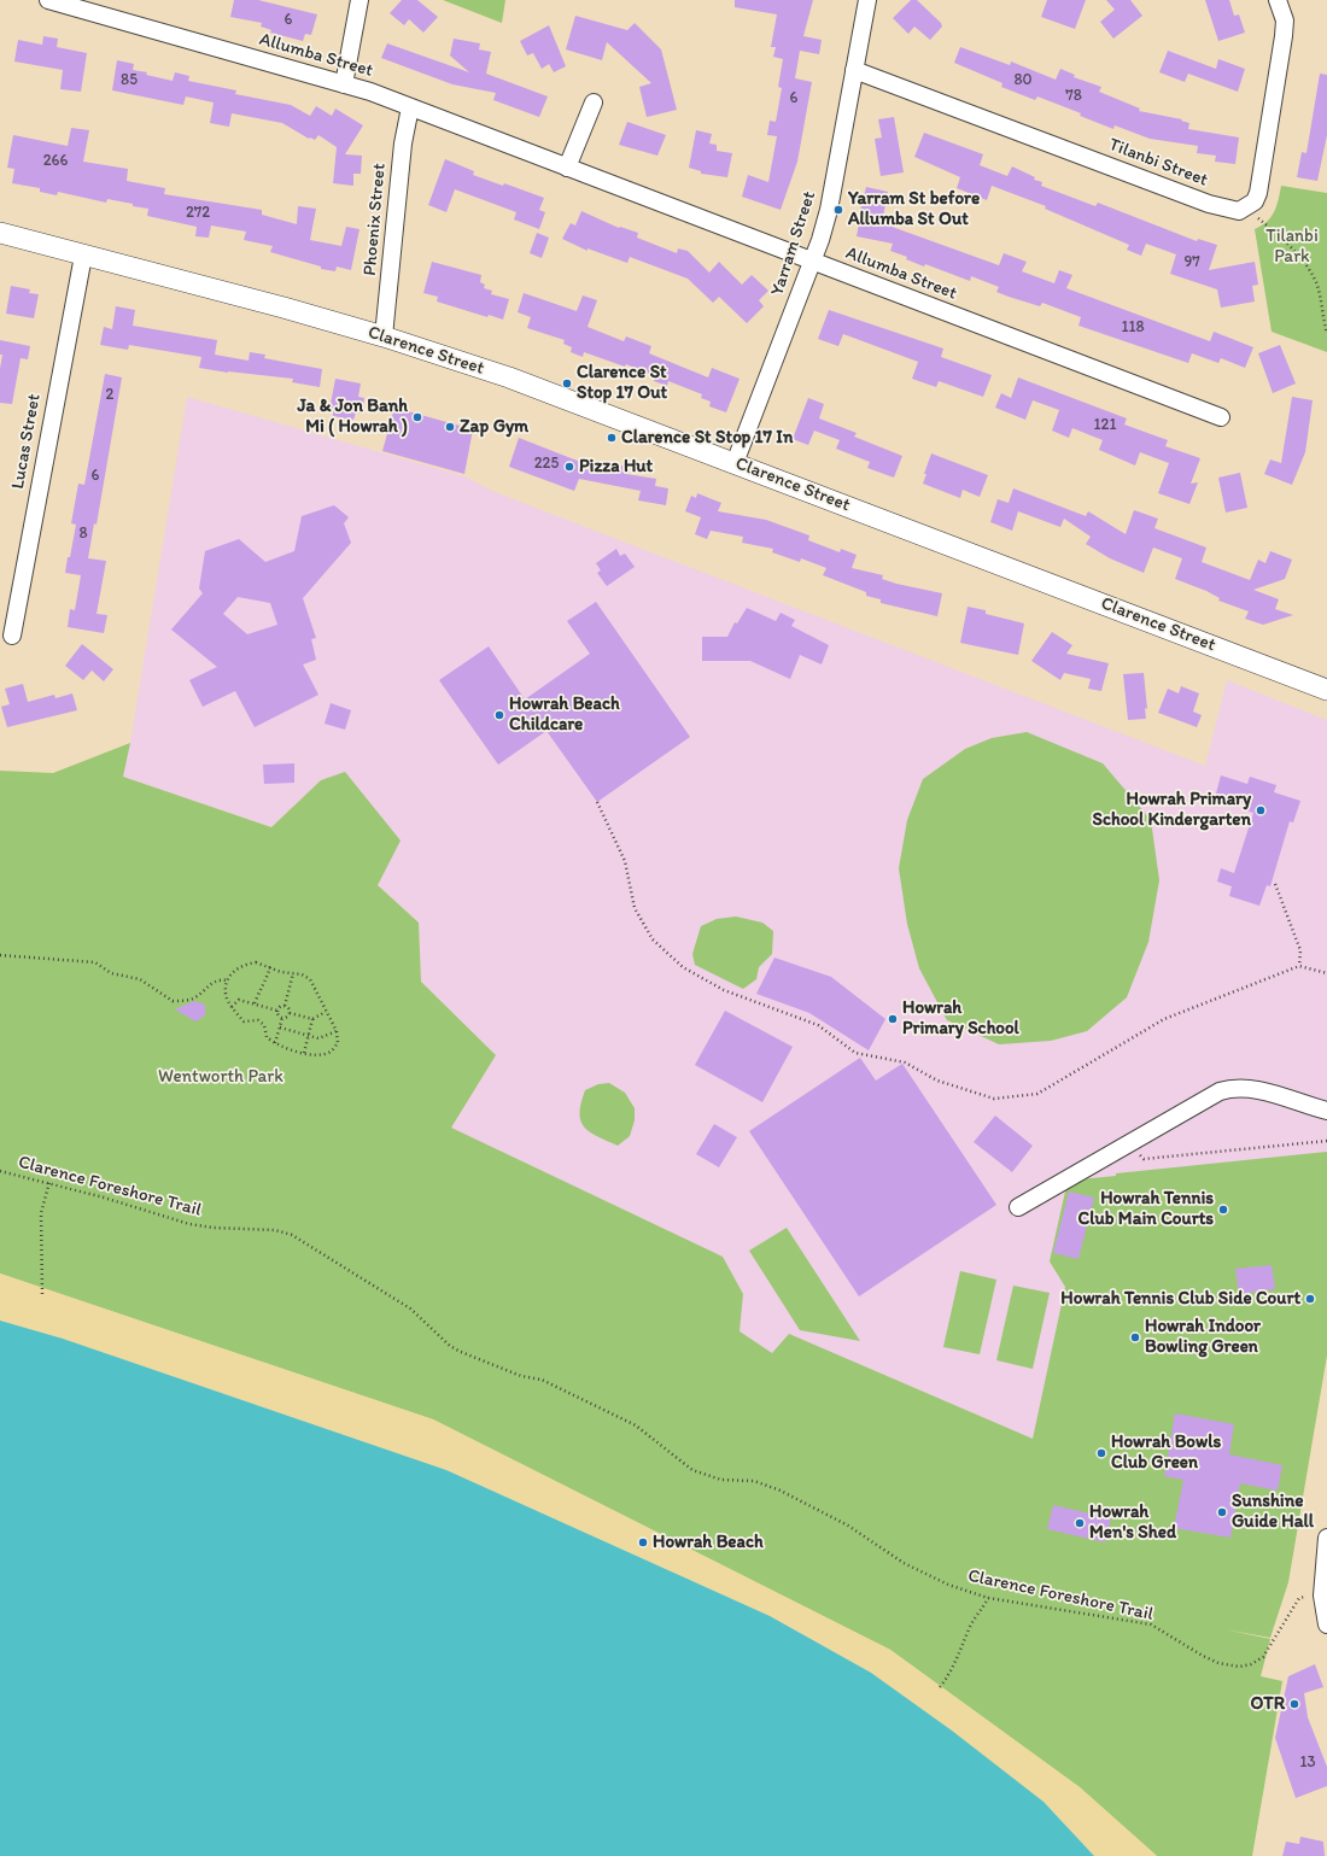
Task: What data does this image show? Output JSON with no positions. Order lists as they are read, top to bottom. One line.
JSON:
{"streets":{"main road":["Clarence Street"],"street":["Allumba Street","Tilanbi Street","Phoenix Street","Yarram Street","Lucas Street"],"path":["Clarence Foreshore Trail"]},"crossings":[["Allumba Street","Phoenix Street"],["Allumba Street","Yarram Street"],["Tilanbi Street","Yarram Street"],["Phoenix Street","Clarence Street"],["Yarram Street","Clarence Street"],["Clarence Street","Lucas Street"]],"parks":["Tilanbi Park","Wentworth Park"],"places":["Yarram St before Allumba St Out","Clarence St Stop 17 Out","Ja & Jon Banh Mi ( Howrah )","Zap Gym","Clarence St Stop 17 In","Pizza Hut","Howrah Beach Childcare","Howrah Primary School Kindergarten","Howrah Primary School","Howrah Tennis Club Main Courts","Howrah Tennis Club Side Court","Howrah Indoor Bowling Green","Howrah Bowls Club Green","Sunshine Guide Hall","Howrah Men's Shed","Howrah Beach","OTR"],"house_numbers":["6","85","80","78","6","266","272","97","118","2","121","225","6","8","13"]}
